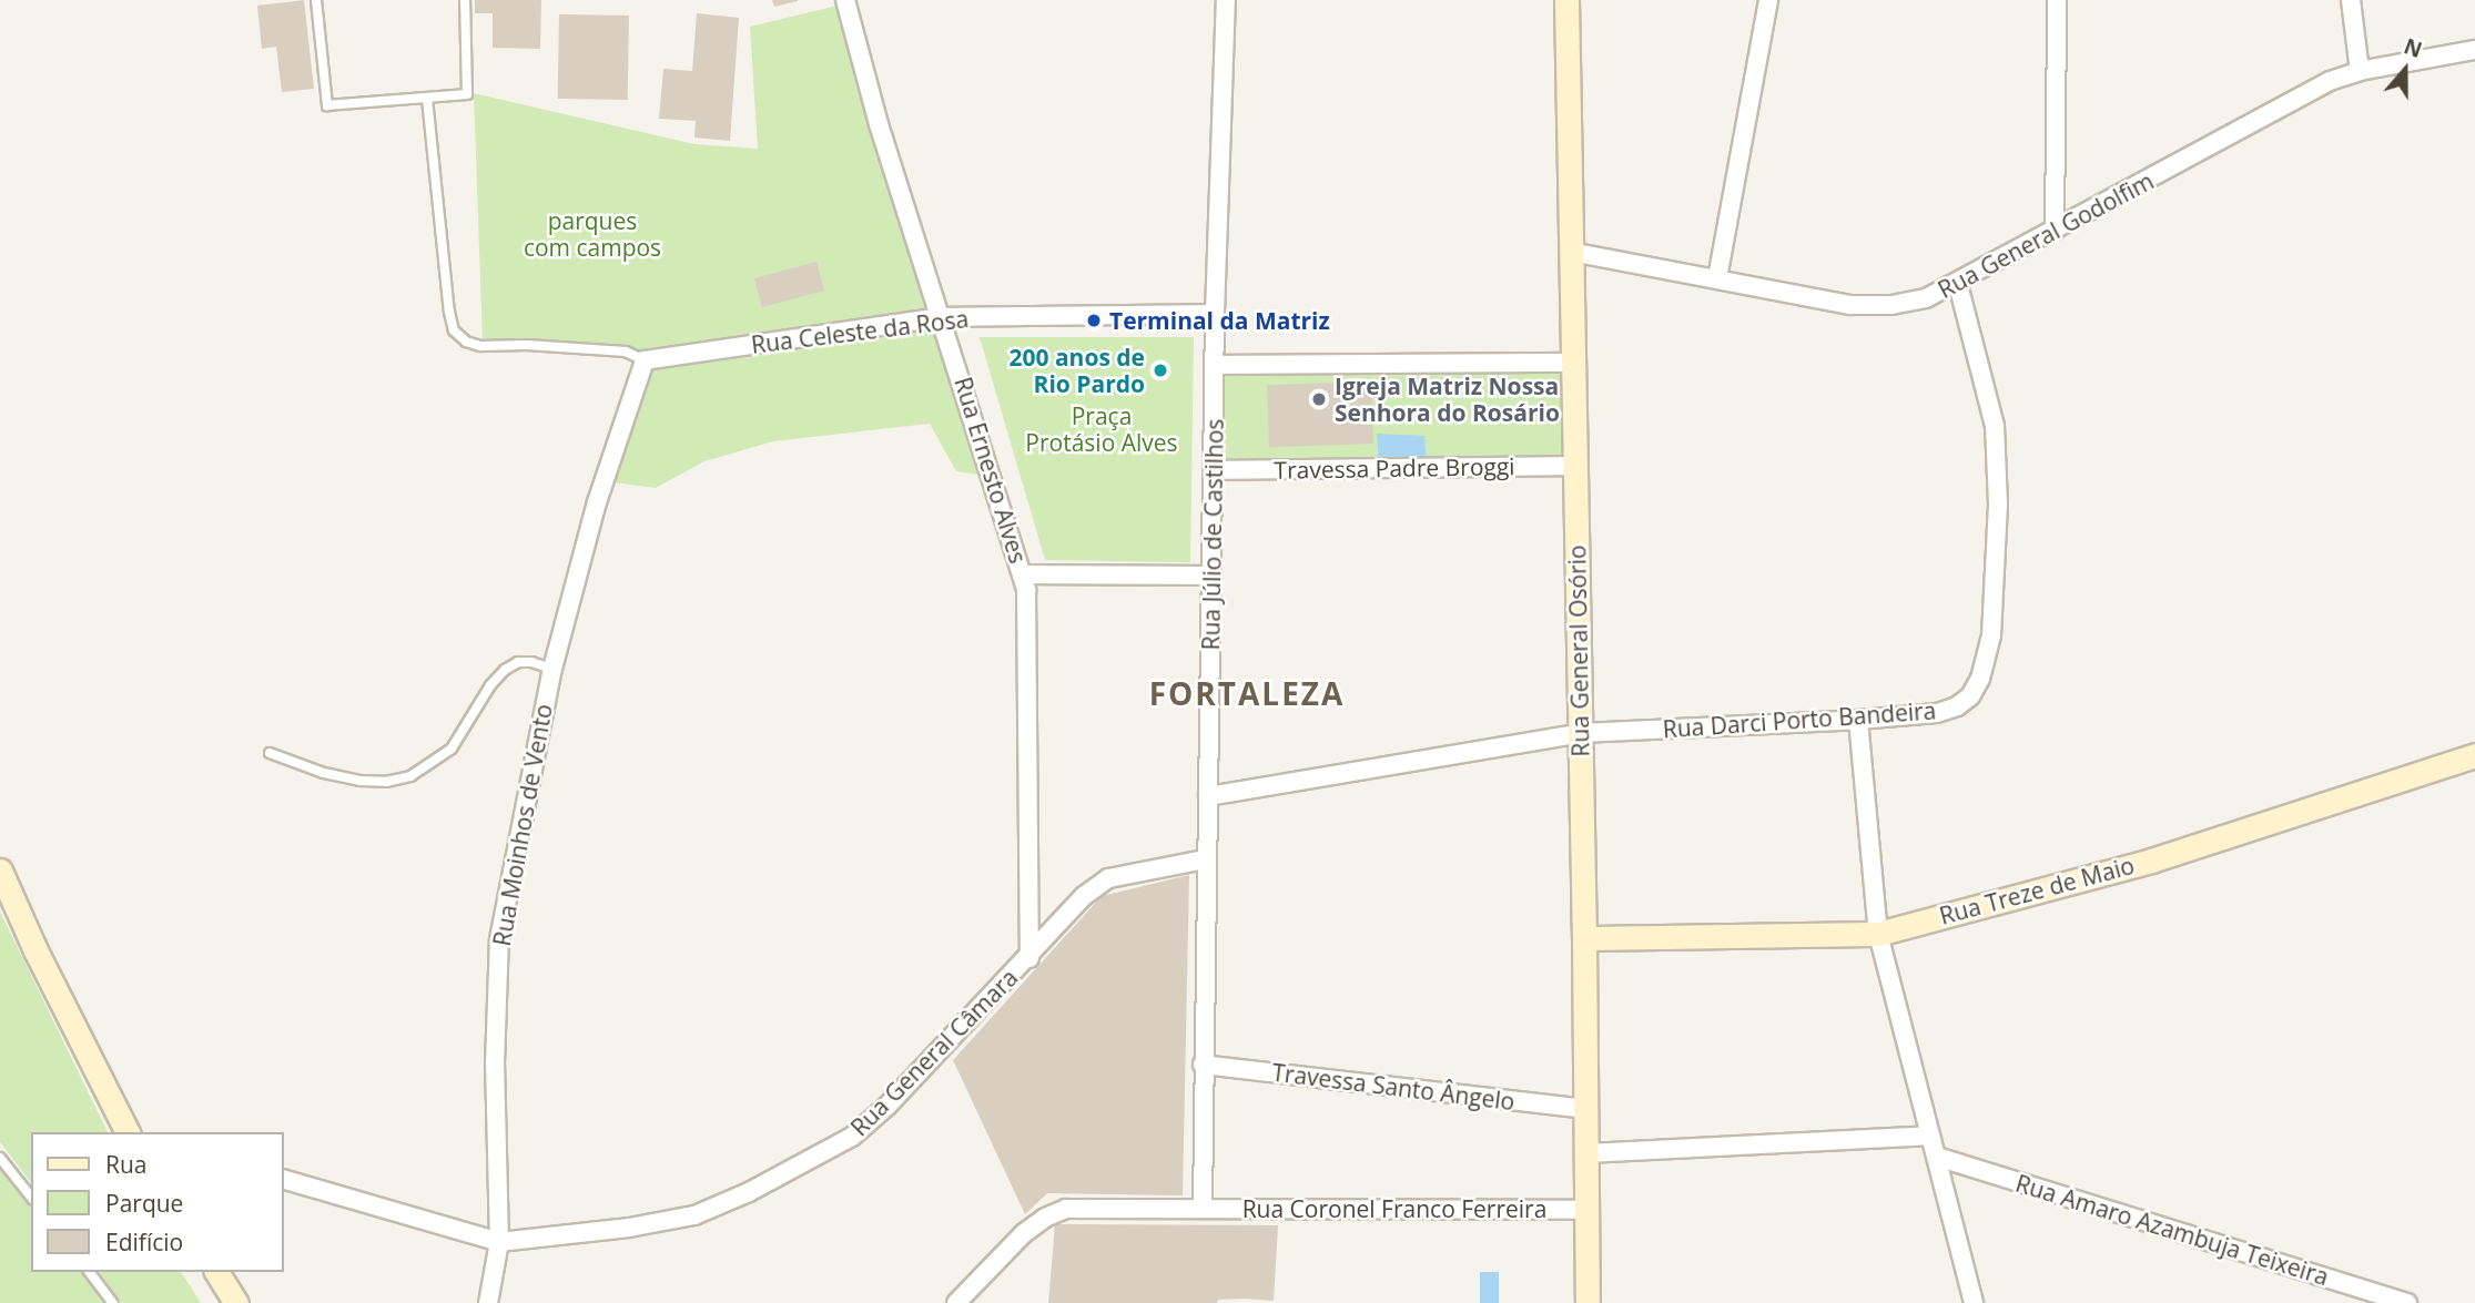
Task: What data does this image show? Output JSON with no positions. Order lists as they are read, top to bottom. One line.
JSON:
{"streets":{"street":["Rua General Godolfim","Rua Celeste da Rosa","Travessa Padre Broggi","Rua Ernesto Alves","Rua Júlio de Castilhos","Rua General Osório","Rua Darci Porto Bandeira","Rua Moinhos de Vento","Rua Treze de Maio","Rua General Câmara","Travessa Santo Ângelo","Rua Coronel Franco Ferreira","Rua Amaro Azambuja Teixeira"]},"crossings":[["Rua General Godolfim","Rua General Osório"],["Rua General Godolfim","Rua Darci Porto Bandeira"],["Rua Celeste da Rosa","Rua Ernesto Alves"],["Rua Celeste da Rosa","Rua Júlio de Castilhos"],["Rua Celeste da Rosa","Rua Moinhos de Vento"],["Travessa Padre Broggi","Rua Júlio de Castilhos"],["Travessa Padre Broggi","Rua General Osório"],["Rua Ernesto Alves","Rua General Câmara"],["Rua Júlio de Castilhos","Rua Darci Porto Bandeira"],["Rua Júlio de Castilhos","Rua General Câmara"],["Rua Júlio de Castilhos","Travessa Santo Ângelo"],["Rua Júlio de Castilhos","Rua Coronel Franco Ferreira"],["Rua General Osório","Rua Darci Porto Bandeira"],["Rua General Osório","Rua Treze de Maio"],["Rua General Osório","Travessa Santo Ângelo"],["Rua General Osório","Rua Coronel Franco Ferreira"],["Rua Moinhos de Vento","Rua General Câmara"]],"districts":["FORTALEZA"],"parks":["parques com campos","Praça Protásio Alves"],"places":["Terminal da Matriz","200 anos de Rio Pardo","Igreja Matriz Nossa Senhora do Rosário"],"legend":["Rua","Parque","Edifício"],"north":"top"}
